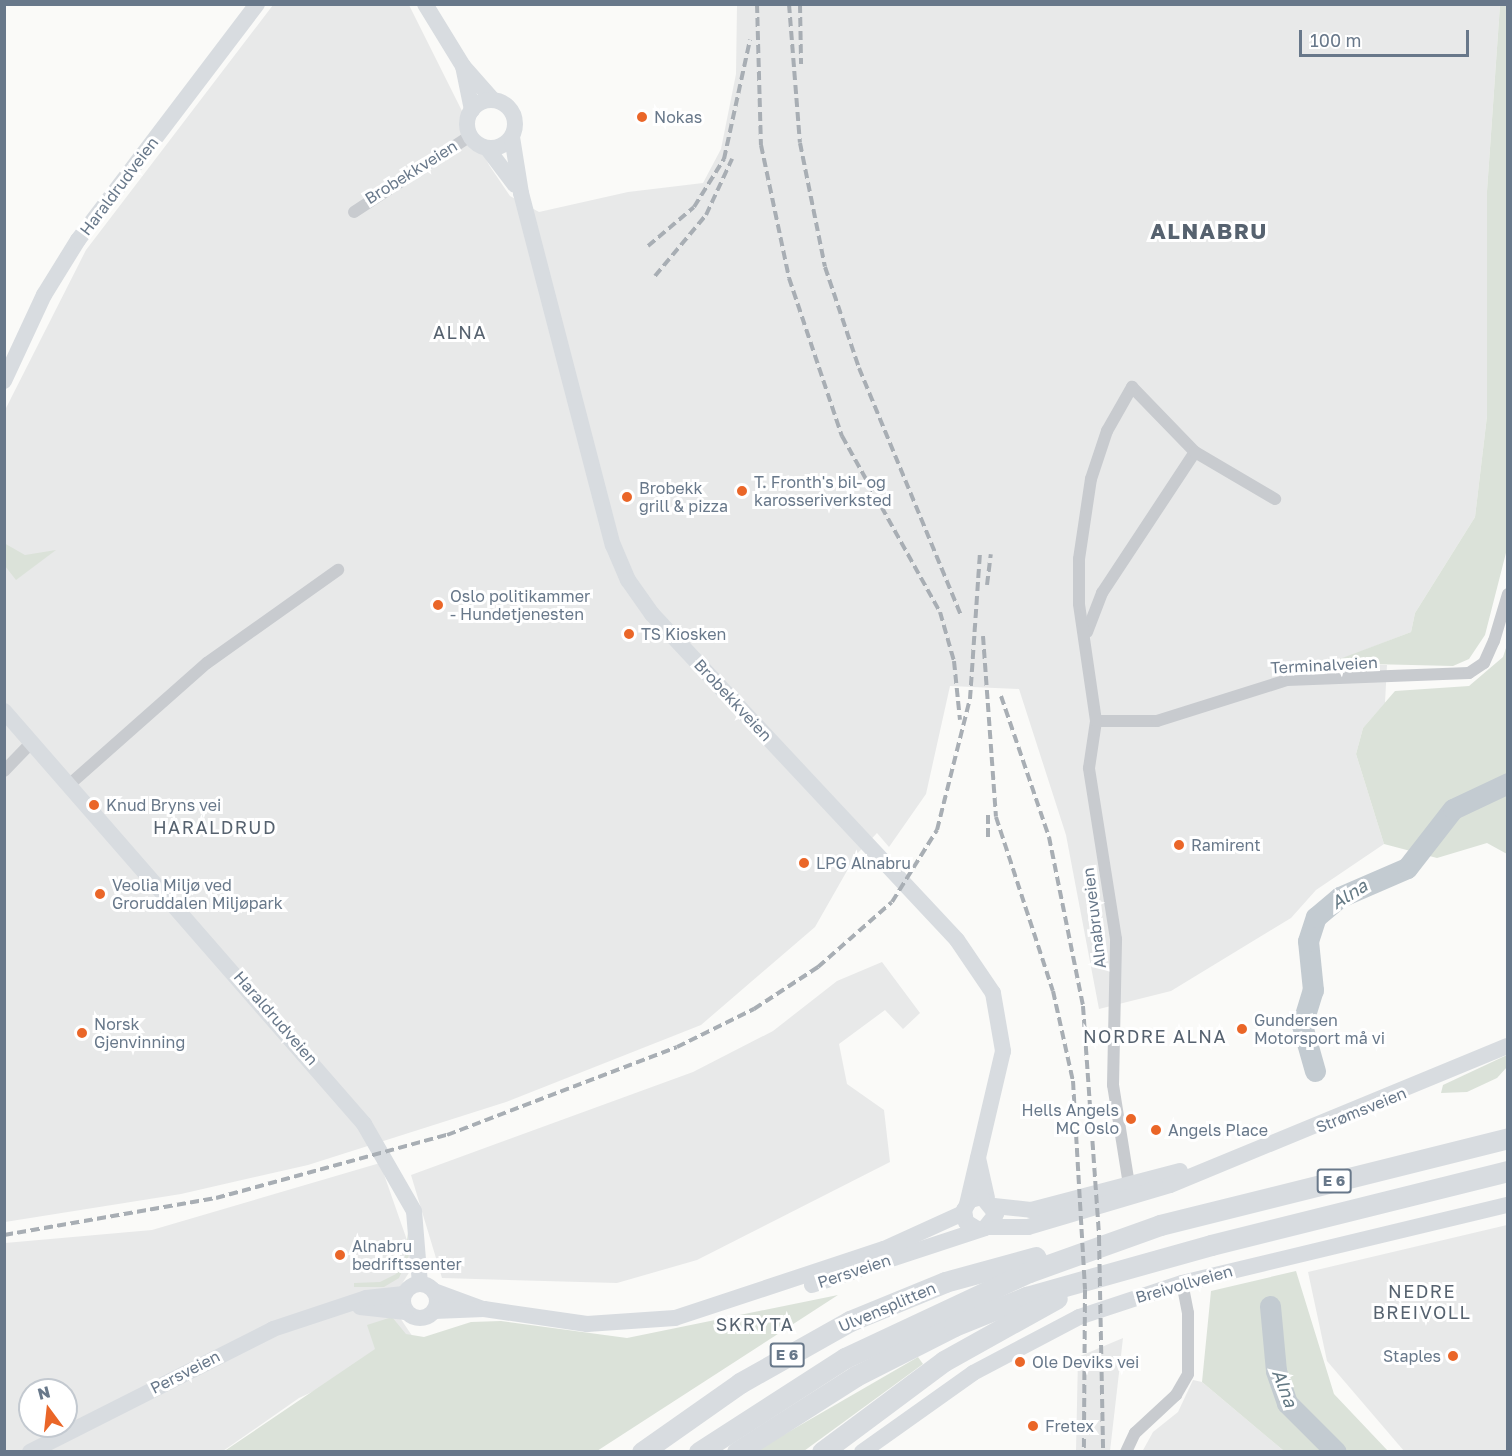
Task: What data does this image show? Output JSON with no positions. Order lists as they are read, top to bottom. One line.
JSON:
{"streets":{"highway":["E 6","Ulvensplitten"],"street":["Brobekkveien","Haraldrudveien","Terminalveien","Alnabruveien","Strømsveien","Persveien","Breivollveien"]},"crossings":[["Brobekkveien","Strømsveien"],["Brobekkveien","Persveien"],["Haraldrudveien","Persveien"],["Terminalveien","Alnabruveien"],["Alnabruveien","Strømsveien"],["Strømsveien","Persveien"],["E 6","Ulvensplitten"]],"districts":["ALNABRU","ALNA","HARALDRUD","NORDRE ALNA","NEDRE BREIVOLL","SKRYTA"],"water":["Alna"],"places":["Nokas","T. Fronth's bil- og karosseriverksted","Brobekk grill & pizza","Oslo politikammer - Hundetjenesten","TS Kiosken","Knud Bryns vei","Ramirent","LPG Alnabru","Veolia Miljø ved Groruddalen Miljøpark","Gundersen Motorsport må vi","Norsk Gjenvinning","Hells Angels MC Oslo","Angels Place","Alnabru bedriftssenter","Staples","Ole Deviks vei","Fretex"],"scale_bar":"100 m","north":"top"}
